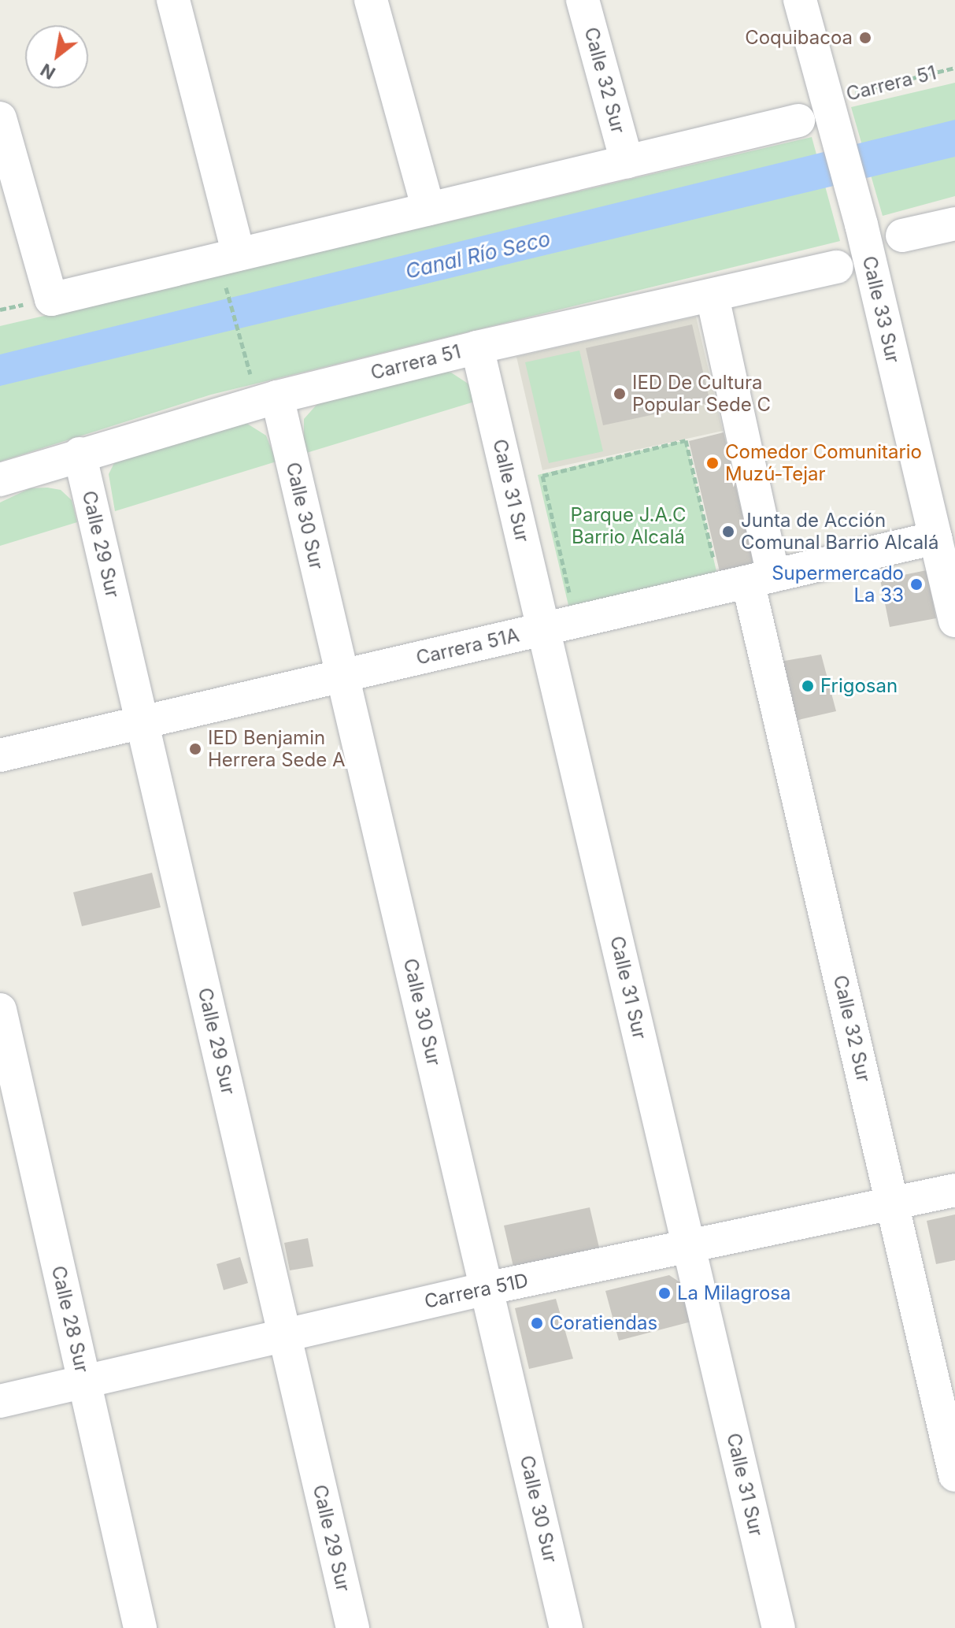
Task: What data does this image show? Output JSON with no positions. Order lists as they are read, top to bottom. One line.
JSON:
{"streets":{"street":["Calle 32 Sur","Carrera 51","Calle 33 Sur","Calle 31 Sur","Calle 30 Sur","Calle 29 Sur","Carrera 51A","Carrera 51D","Calle 28 Sur"]},"crossings":[["Calle 32 Sur","Carrera 51"],["Calle 32 Sur","Carrera 51A"],["Calle 32 Sur","Carrera 51D"],["Carrera 51","Calle 33 Sur"],["Carrera 51","Calle 31 Sur"],["Carrera 51","Calle 30 Sur"],["Carrera 51","Calle 29 Sur"],["Calle 33 Sur","Carrera 51A"],["Calle 31 Sur","Carrera 51A"],["Calle 31 Sur","Carrera 51D"],["Calle 30 Sur","Carrera 51A"],["Calle 30 Sur","Carrera 51D"],["Calle 29 Sur","Carrera 51A"],["Calle 29 Sur","Carrera 51D"],["Carrera 51D","Calle 28 Sur"]],"water":["Canal Río Seco"],"parks":["Parque J.A.C Barrio Alcalá"],"places":["Coquibacoa","IED De Cultura Popular Sede C","Comedor Comunitario Muzú-Tejar","Junta de Acción Comunal Barrio Alcalá","Supermercado La 33","Frigosan","IED Benjamin Herrera Sede A","La Milagrosa","Coratiendas"],"north":"bottom left"}
